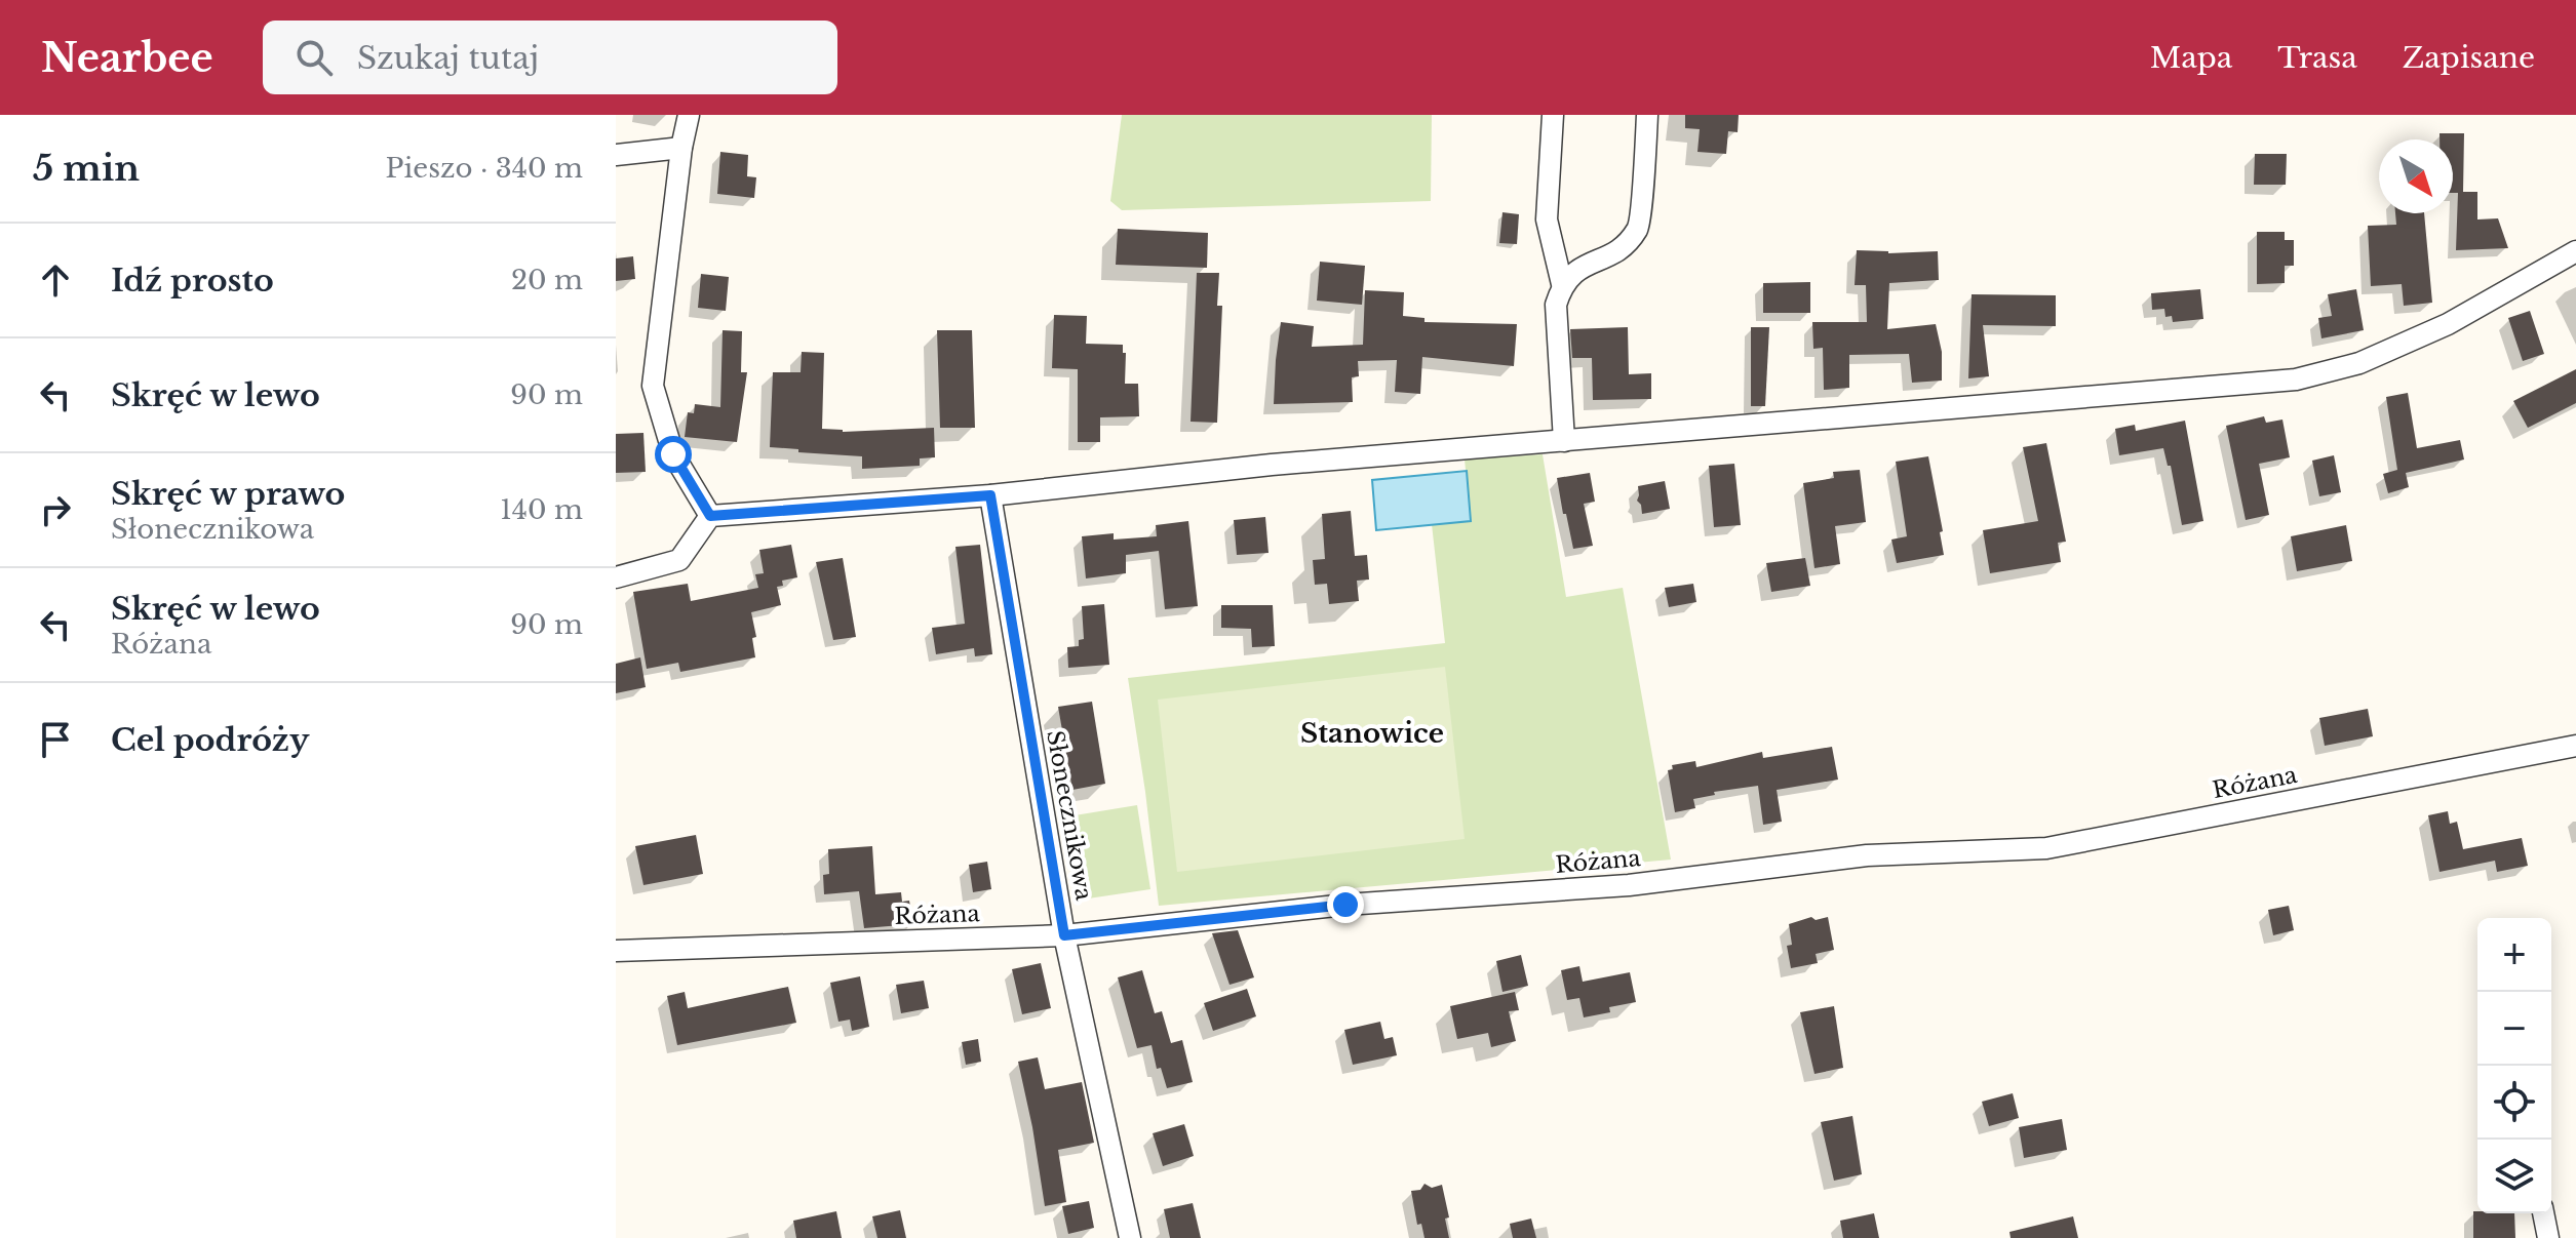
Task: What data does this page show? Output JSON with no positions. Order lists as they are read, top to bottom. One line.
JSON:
{"streets":{"street":["Różana","Słonecznikowa"]},"crossings":[["Różana","Słonecznikowa"]],"districts":["Stanowice"],"north":"bottom right","page":{"header":"Nearbee","search":"Szukaj tutaj","nav":["Mapa","Trasa","Zapisane"],"heading":["5 min","Pieszo · 340 m"],"list":[["Idź prosto","20 m"],["Skręć w lewo","90 m"],["Skręć w prawo","Słonecznikowa","140 m"],["Skręć w lewo","Różana","90 m"],"Cel podróży"],"map_buttons":["+","−"]}}
